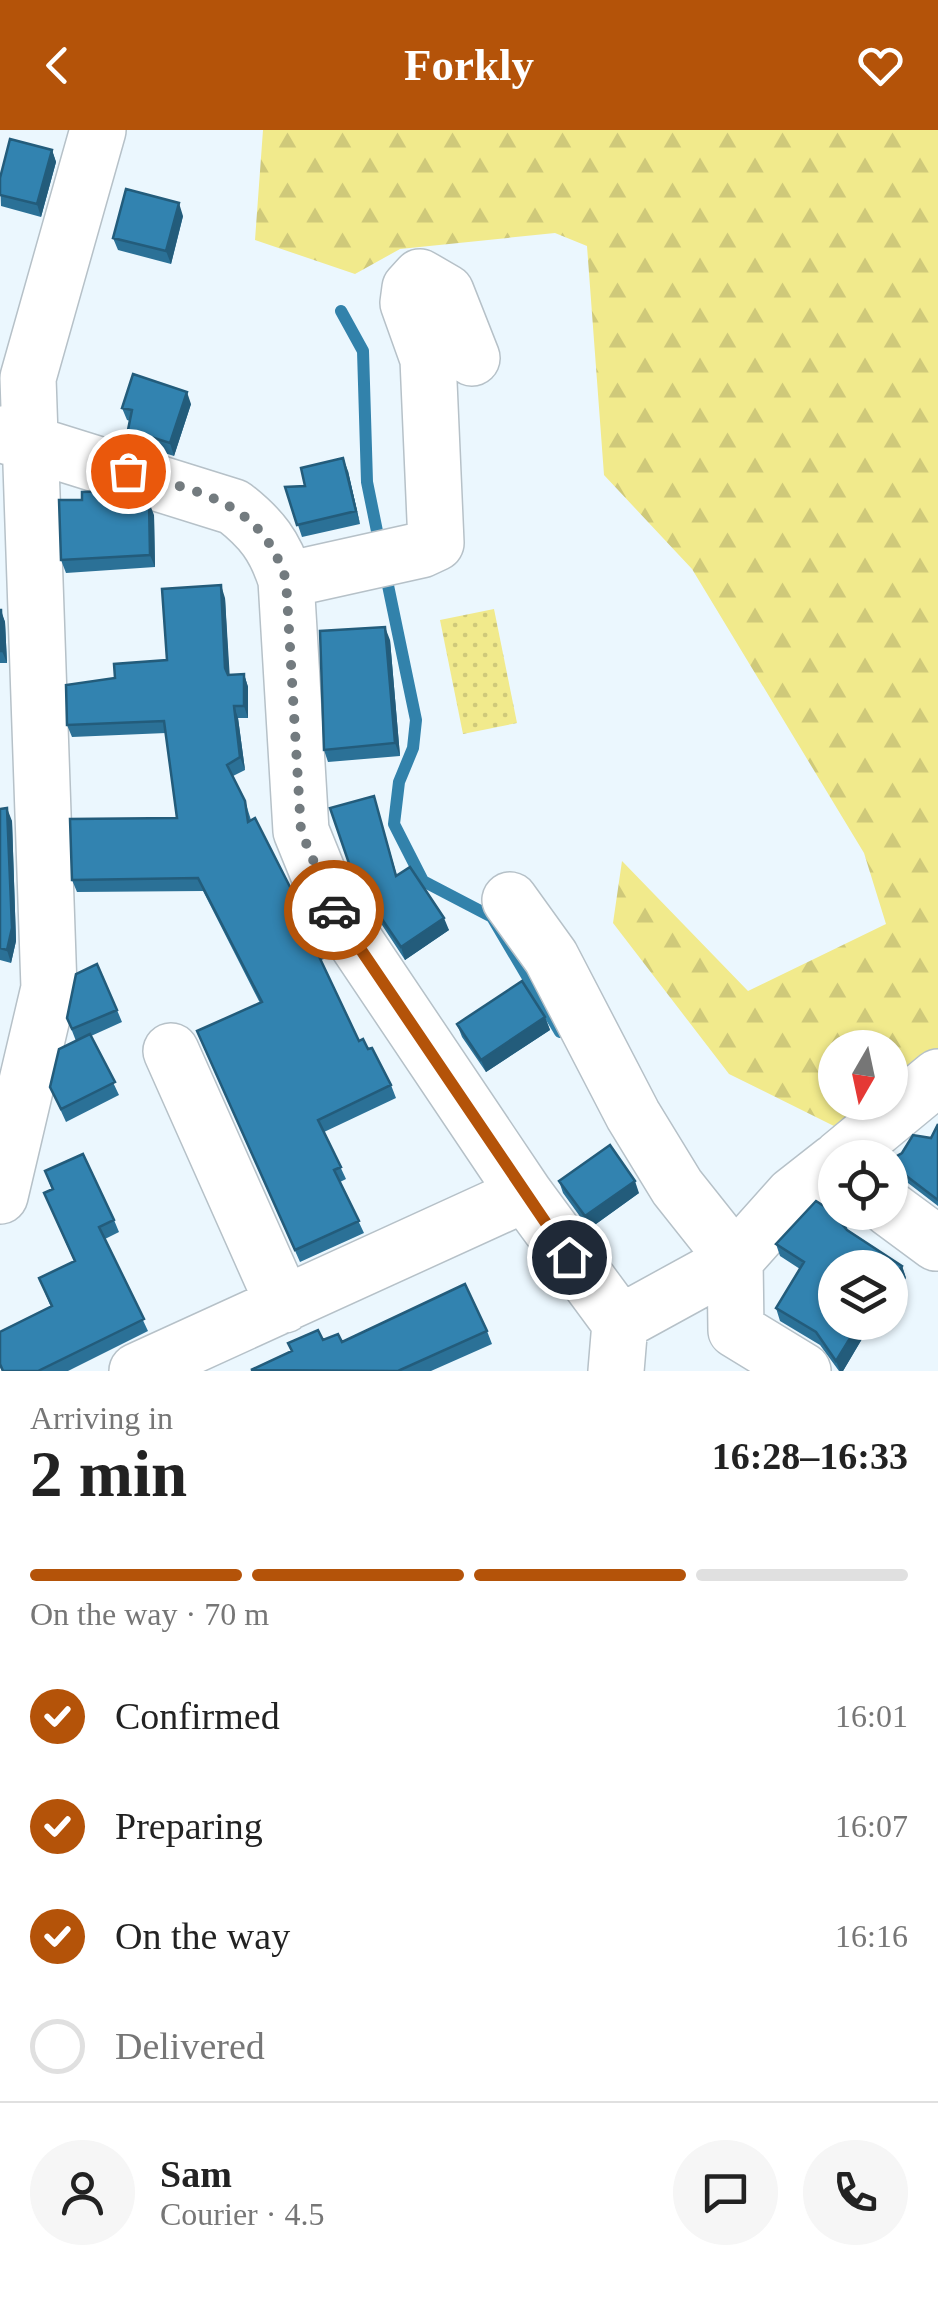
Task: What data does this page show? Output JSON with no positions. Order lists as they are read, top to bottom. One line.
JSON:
{"north":"bottom","page":{"header":"Forkly","heading":["2 min","Arriving in","16:28–16:33"],"panel":["Sam","Courier · 4.5"],"bar":"On the way · 70 m","list":[["Confirmed","16:01"],["Preparing","16:07"],["On the way","16:16"],"Delivered"]}}
